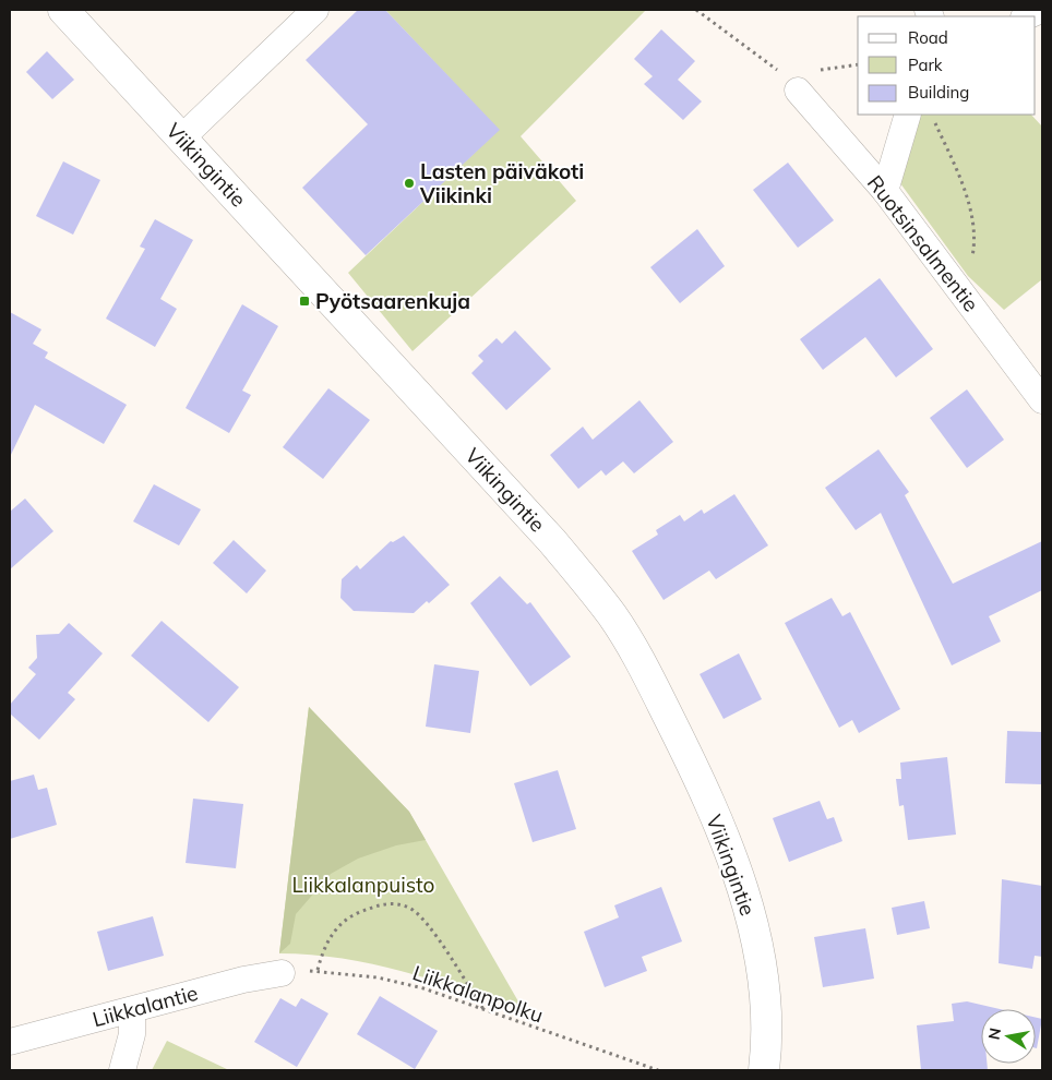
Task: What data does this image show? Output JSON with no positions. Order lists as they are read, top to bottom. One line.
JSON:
{"streets":{"street":["Viikingintie","Ruotsinsalmentie","Liikkalantie"],"path":["Liikkalanpolku"]},"crossings":[["Liikkalanpolku","Liikkalantie"]],"parks":["Liikkalanpuisto"],"places":{"other":["Lasten päiväkoti Viikinki"],"transit":["Pyötsaarenkuja"]},"legend":["Road","Park","Building"],"north":"left"}
